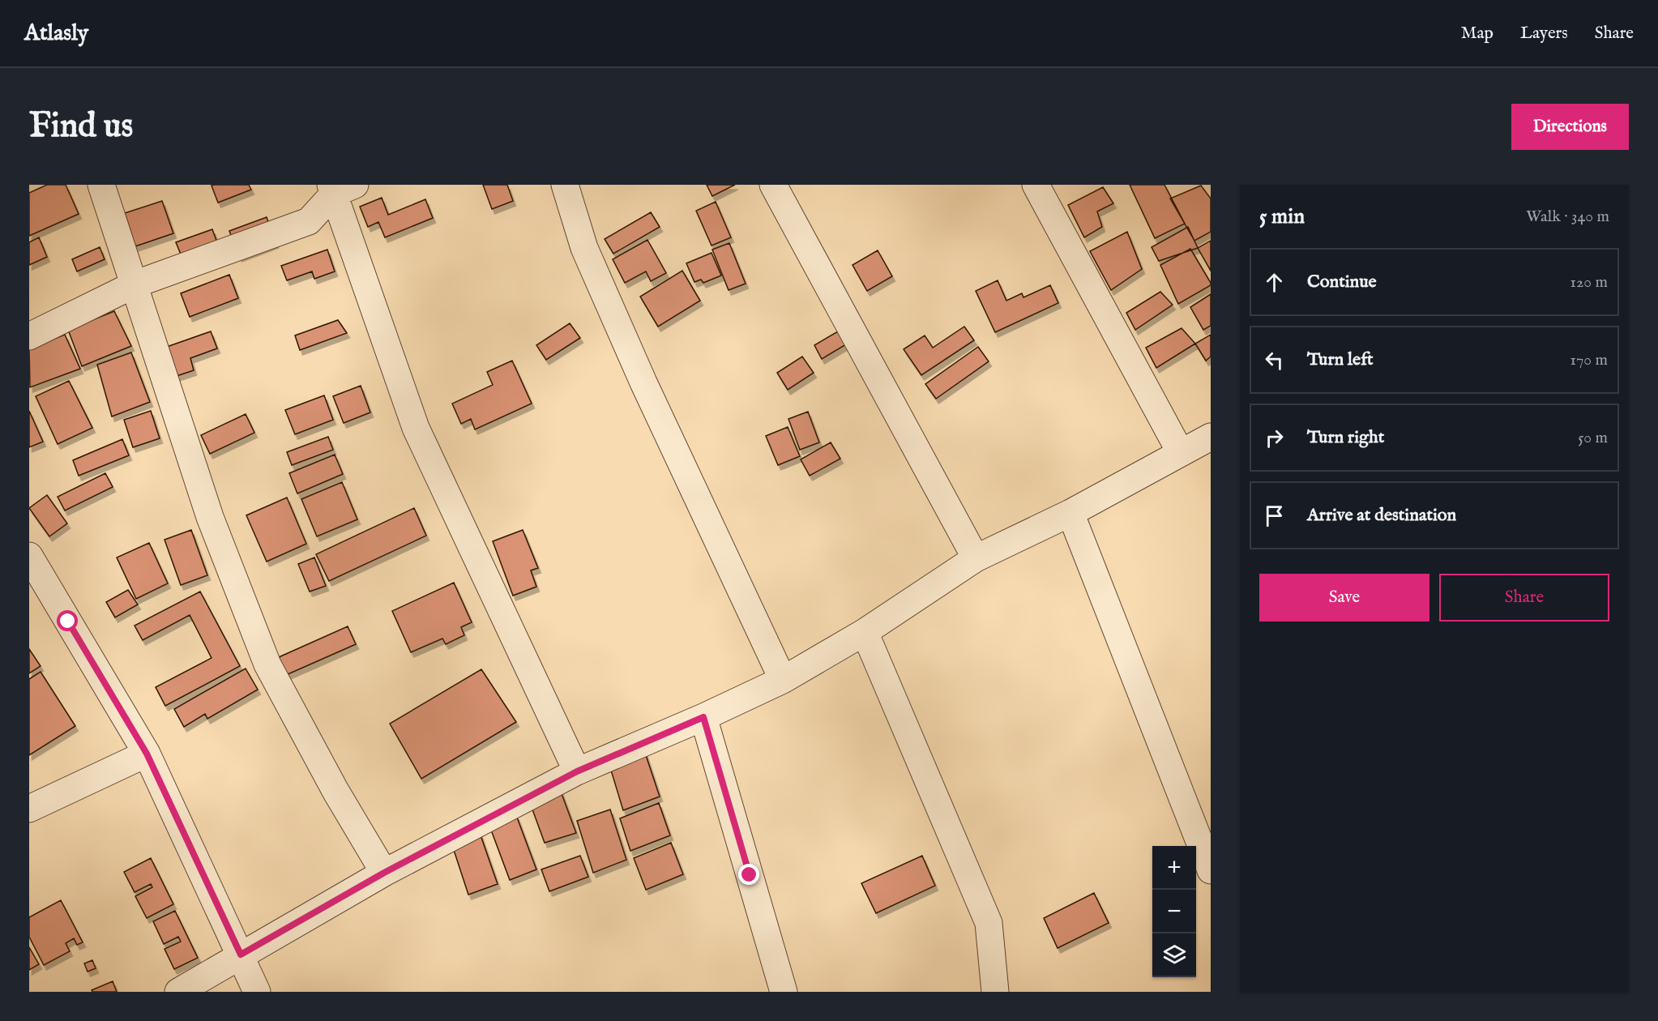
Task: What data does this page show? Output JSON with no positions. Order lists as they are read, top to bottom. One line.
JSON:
{"page":{"header":"Atlasly","nav":["Map","Layers","Share"],"buttons":["Directions",["Save","Share"]],"title":"Find us","heading":["5 min","Walk · 340 m"],"list":[["Continue","120 m"],["Turn left","170 m"],["Turn right","50 m"],"Arrive at destination"],"map_buttons":["+","−"]}}
